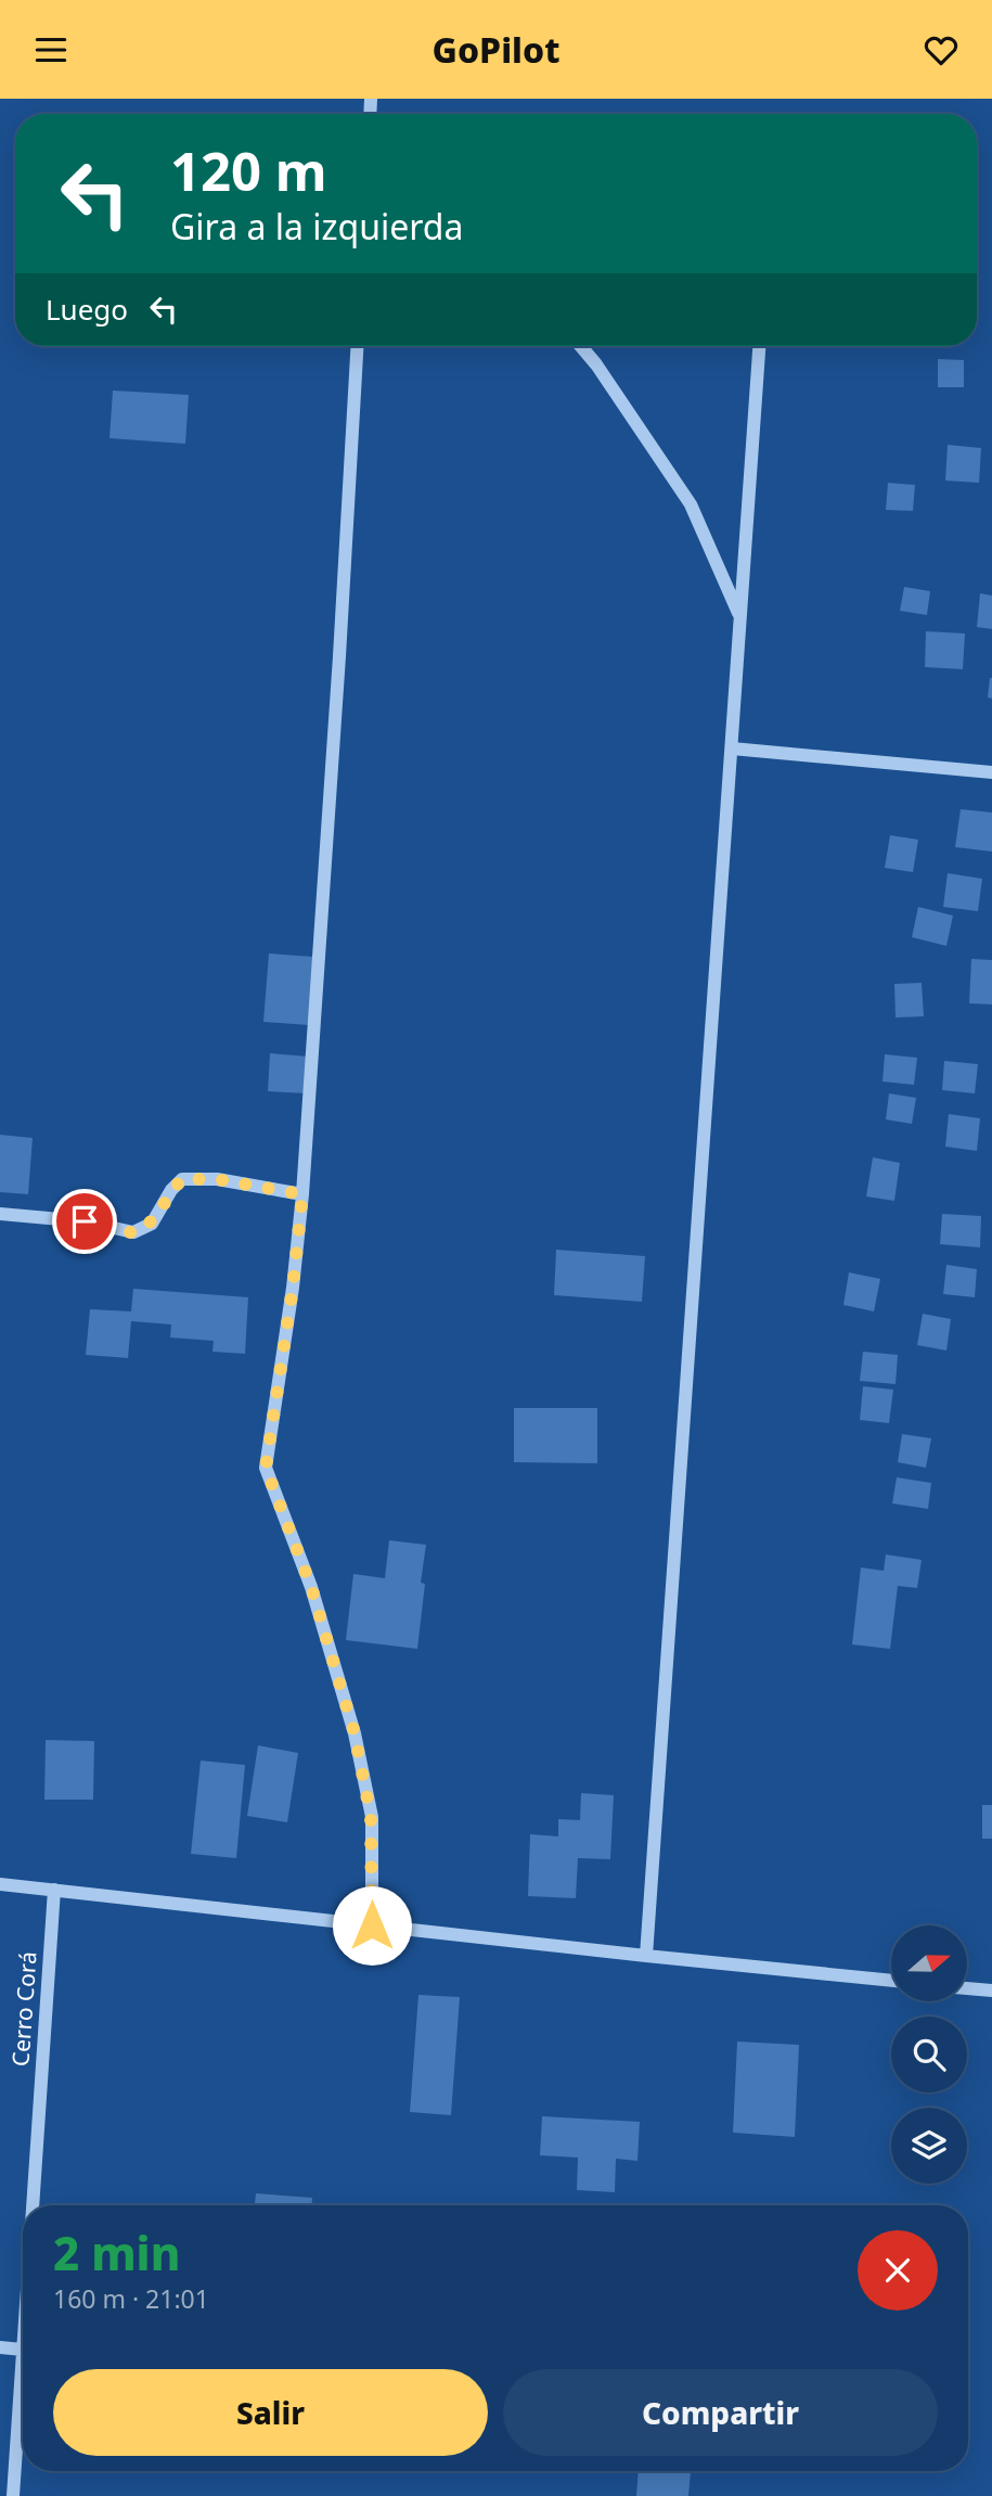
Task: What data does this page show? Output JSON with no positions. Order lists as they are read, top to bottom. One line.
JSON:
{"streets":{"street":["Cerro Corá"]},"north":"right","page":{"header":"GoPilot","turn":["120 m","Gira a la izquierda"],"then":"Luego","heading":["2 min","160 m · 21:01"],"buttons":["Salir","Compartir"]}}
